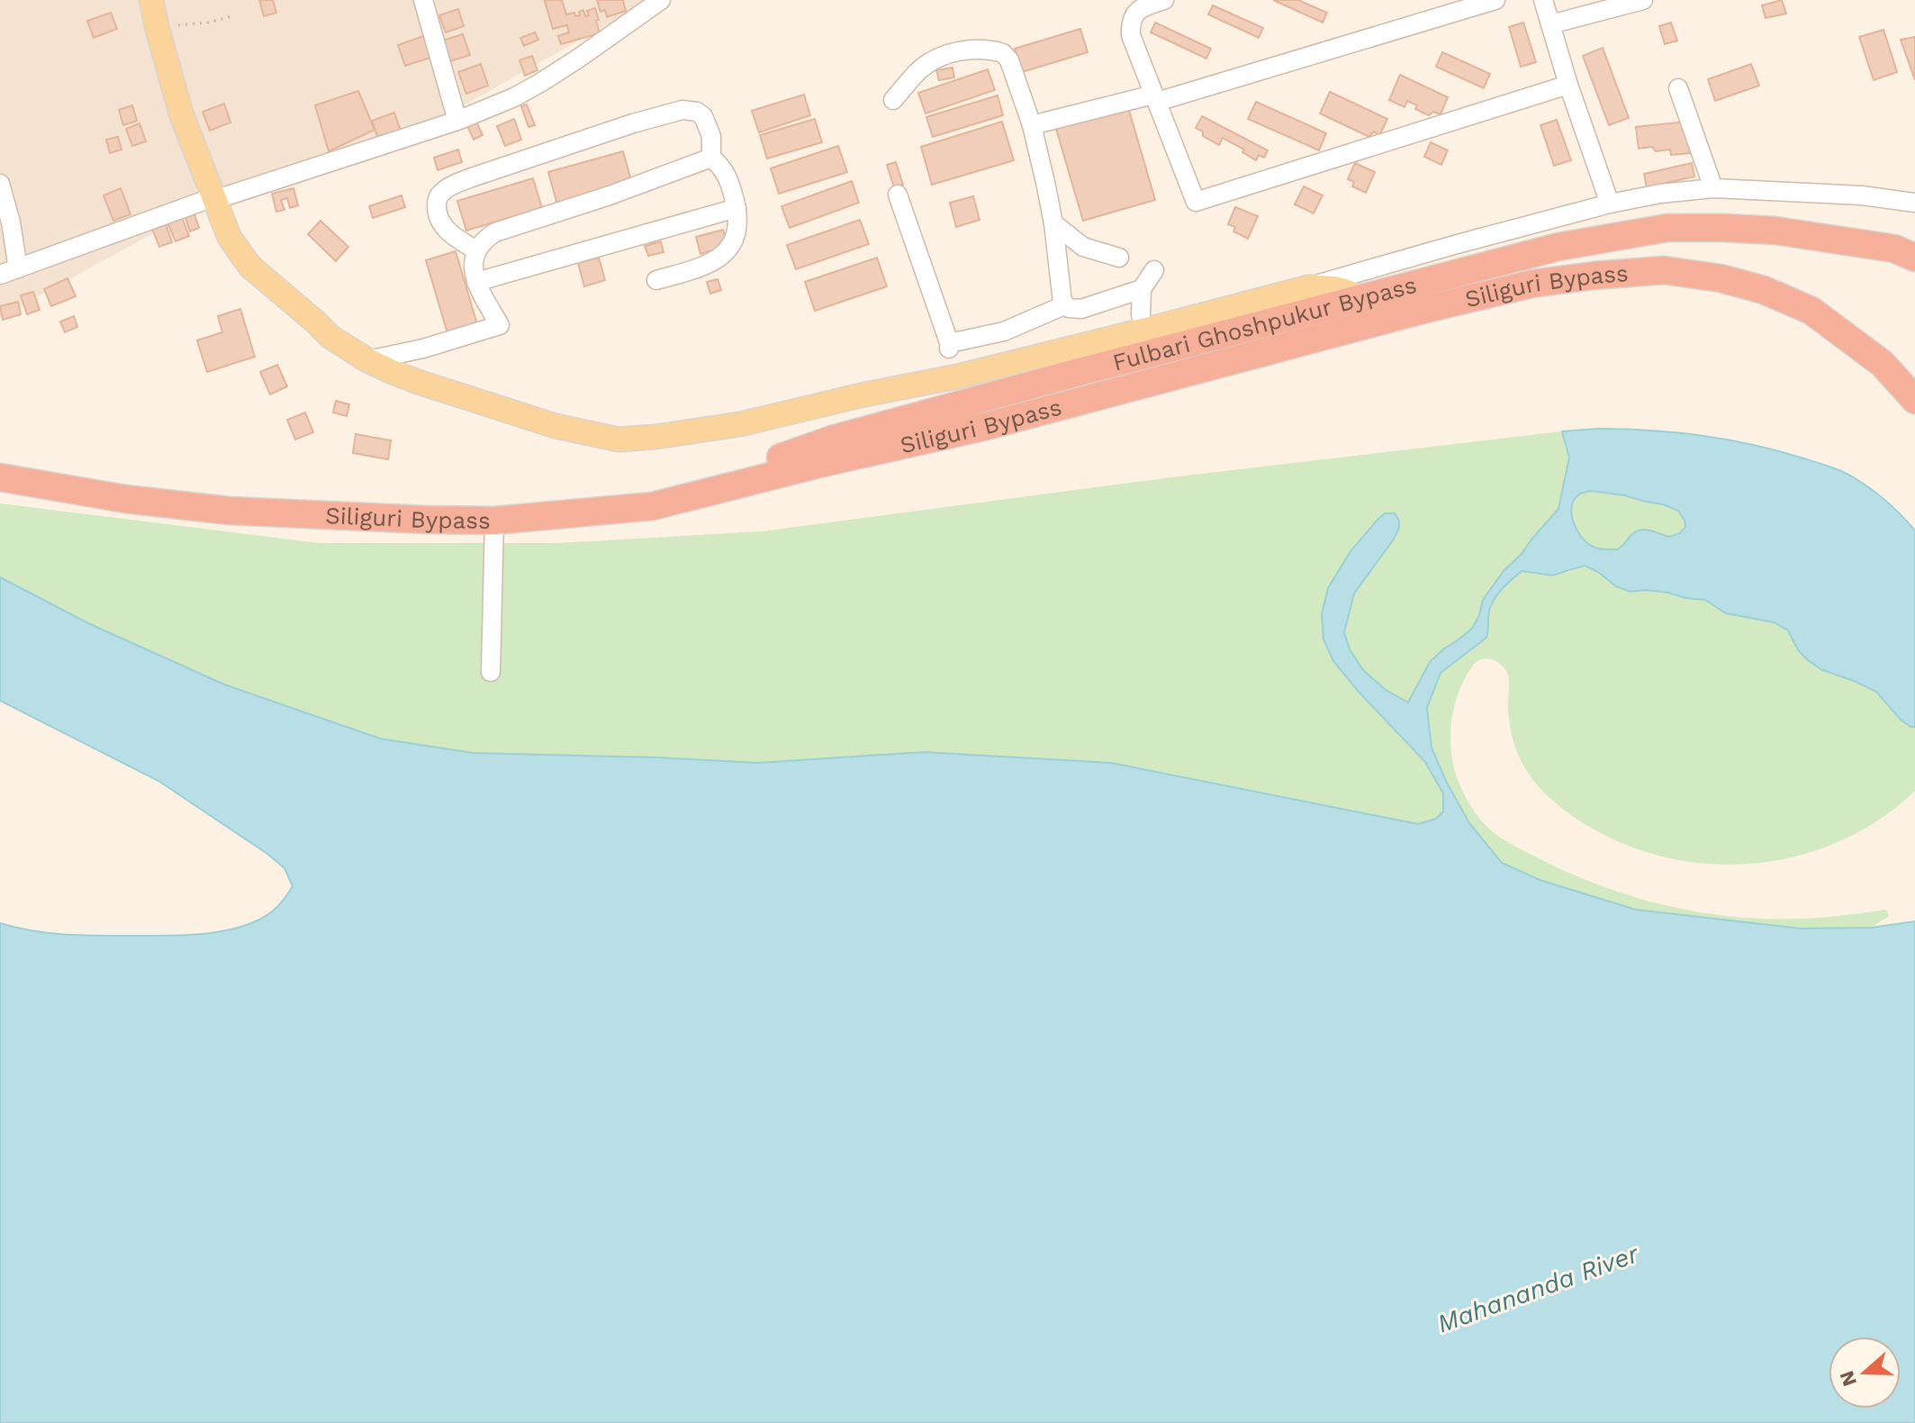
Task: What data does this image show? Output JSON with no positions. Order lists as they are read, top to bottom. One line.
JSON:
{"streets":{"highway":["Siliguri Bypass","Fulbari Ghoshpukur Bypass"]},"crossings":[["Siliguri Bypass","Fulbari Ghoshpukur Bypass"]],"water":["Mahananda River"],"north":"left"}
